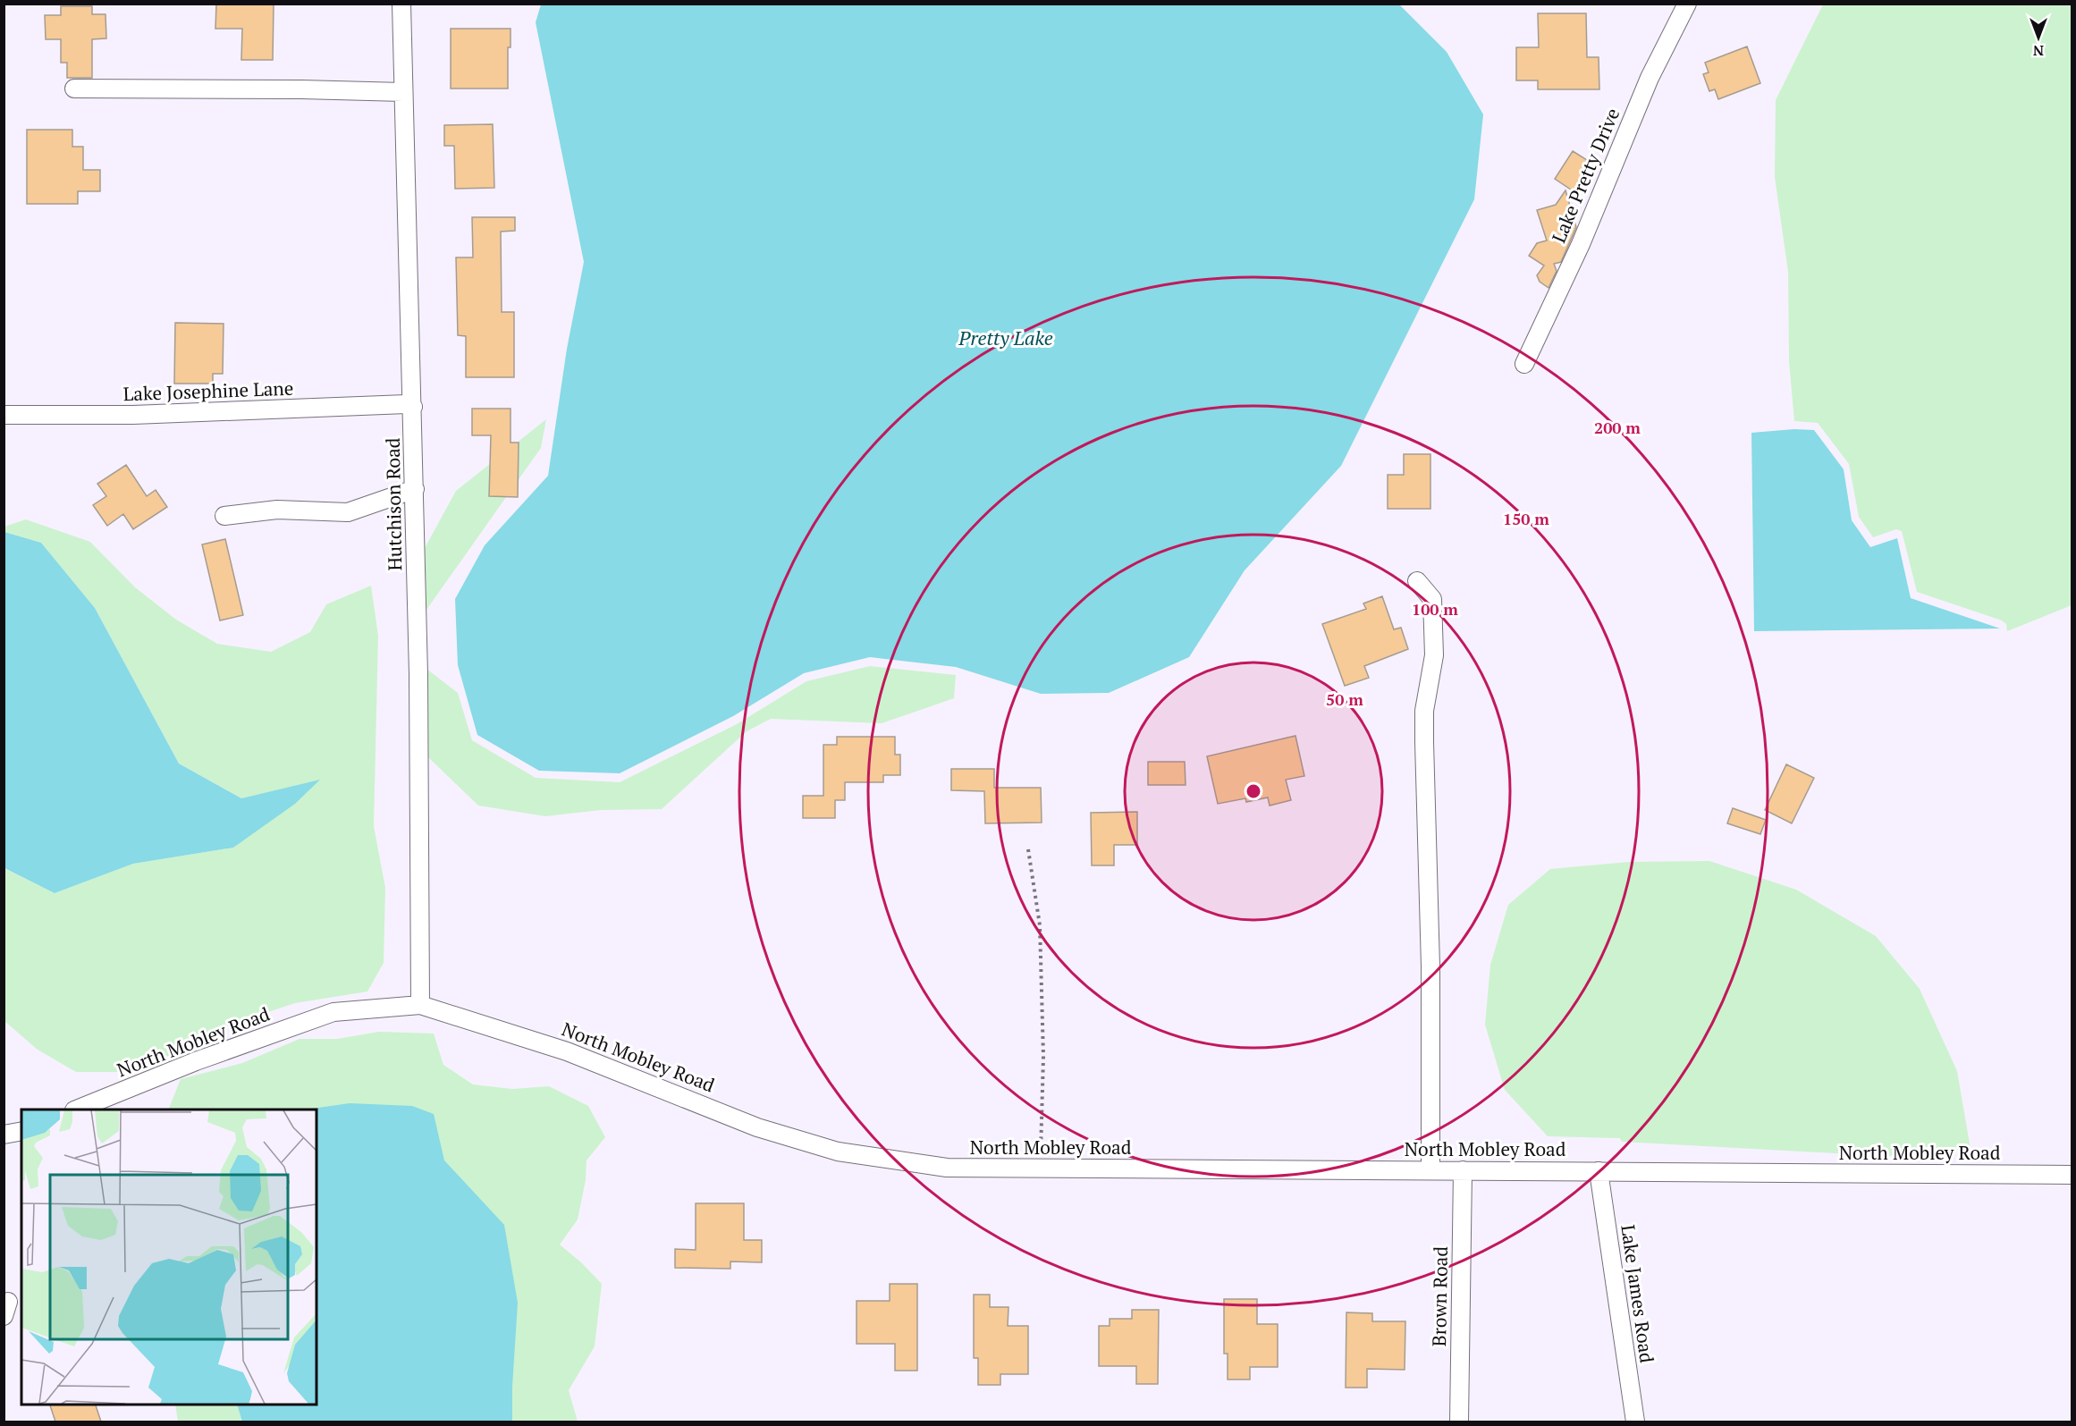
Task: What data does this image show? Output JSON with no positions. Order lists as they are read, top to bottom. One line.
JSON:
{"streets":{"street":["Lake Pretty Drive","Lake Josephine Lane","Hutchison Road","North Mobley Road","Lake James Road","Brown Road"]},"crossings":[["Lake Josephine Lane","Hutchison Road"],["Hutchison Road","North Mobley Road"],["North Mobley Road","Lake James Road"],["North Mobley Road","Brown Road"]],"water":["Pretty Lake"],"north":"bottom","rings":["200 m","150 m","100 m","50 m"]}
